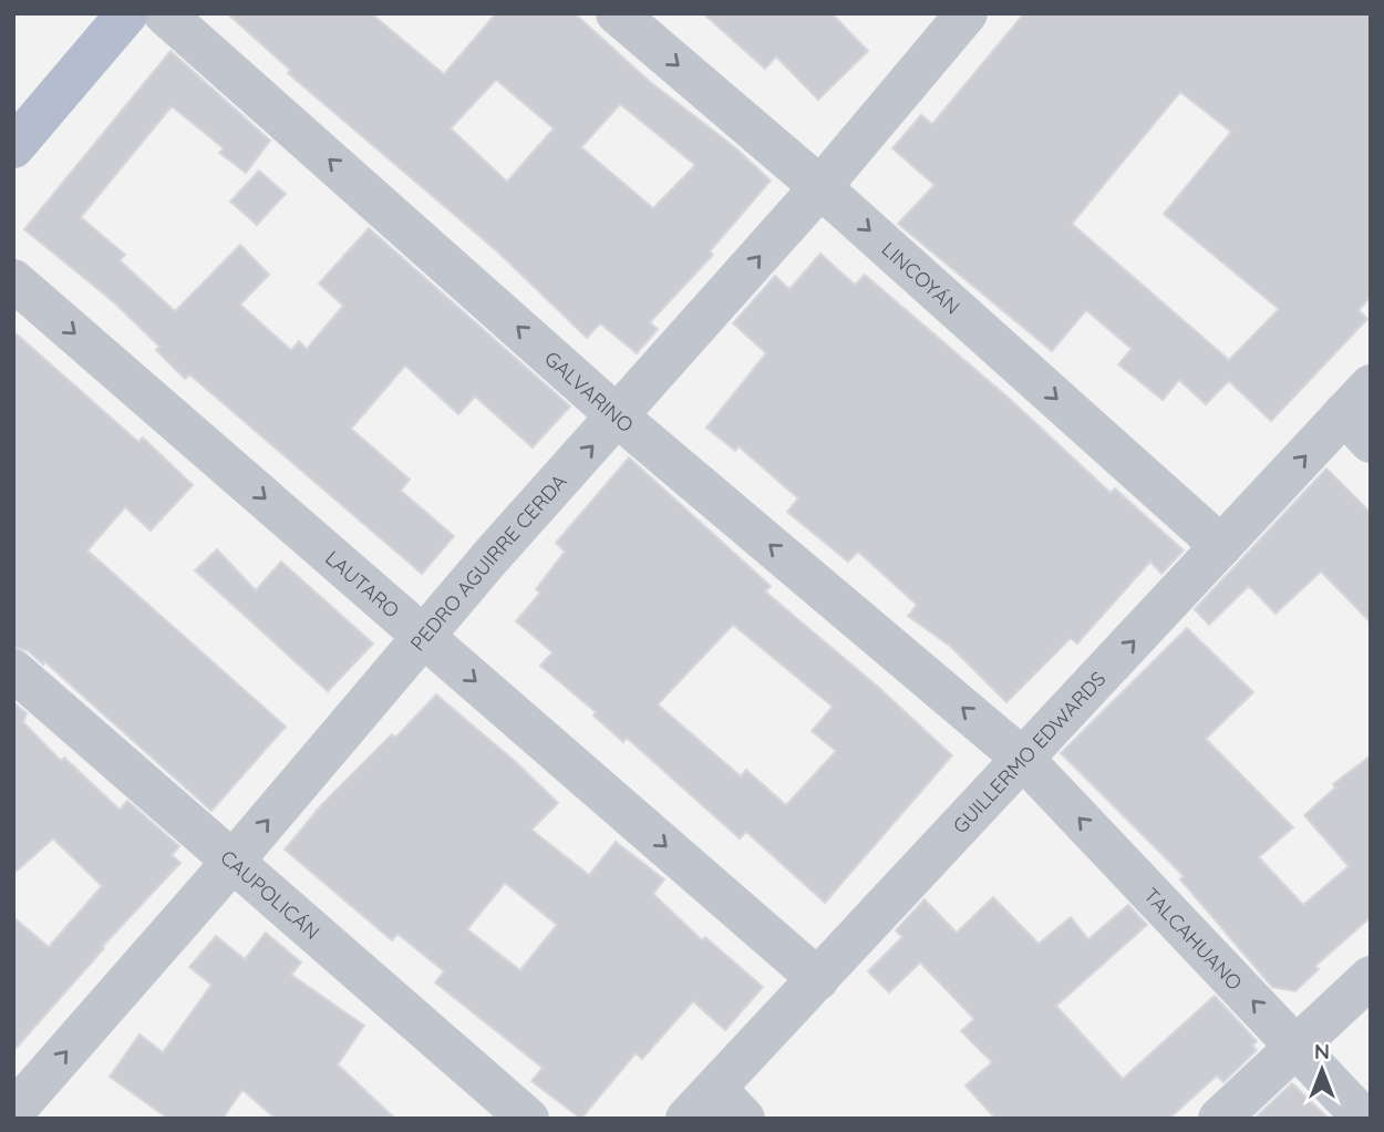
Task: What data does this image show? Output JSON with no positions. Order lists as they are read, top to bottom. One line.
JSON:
{"streets":{"street":["LINCOYÁN","GALVARINO","PEDRO AGUIRRE CERDA","LAUTARO","GUILLERMO EDWARDS","CAUPOLICÁN","TALCAHUANO"]},"crossings":[["LINCOYÁN","PEDRO AGUIRRE CERDA"],["LINCOYÁN","GUILLERMO EDWARDS"],["GALVARINO","PEDRO AGUIRRE CERDA"],["GALVARINO","GUILLERMO EDWARDS"],["GALVARINO","TALCAHUANO"],["PEDRO AGUIRRE CERDA","LAUTARO"],["PEDRO AGUIRRE CERDA","CAUPOLICÁN"],["LAUTARO","GUILLERMO EDWARDS"],["GUILLERMO EDWARDS","TALCAHUANO"]],"one_way":["LINCOYÁN","GALVARINO","PEDRO AGUIRRE CERDA","LAUTARO","GUILLERMO EDWARDS","TALCAHUANO"],"north":"top"}
